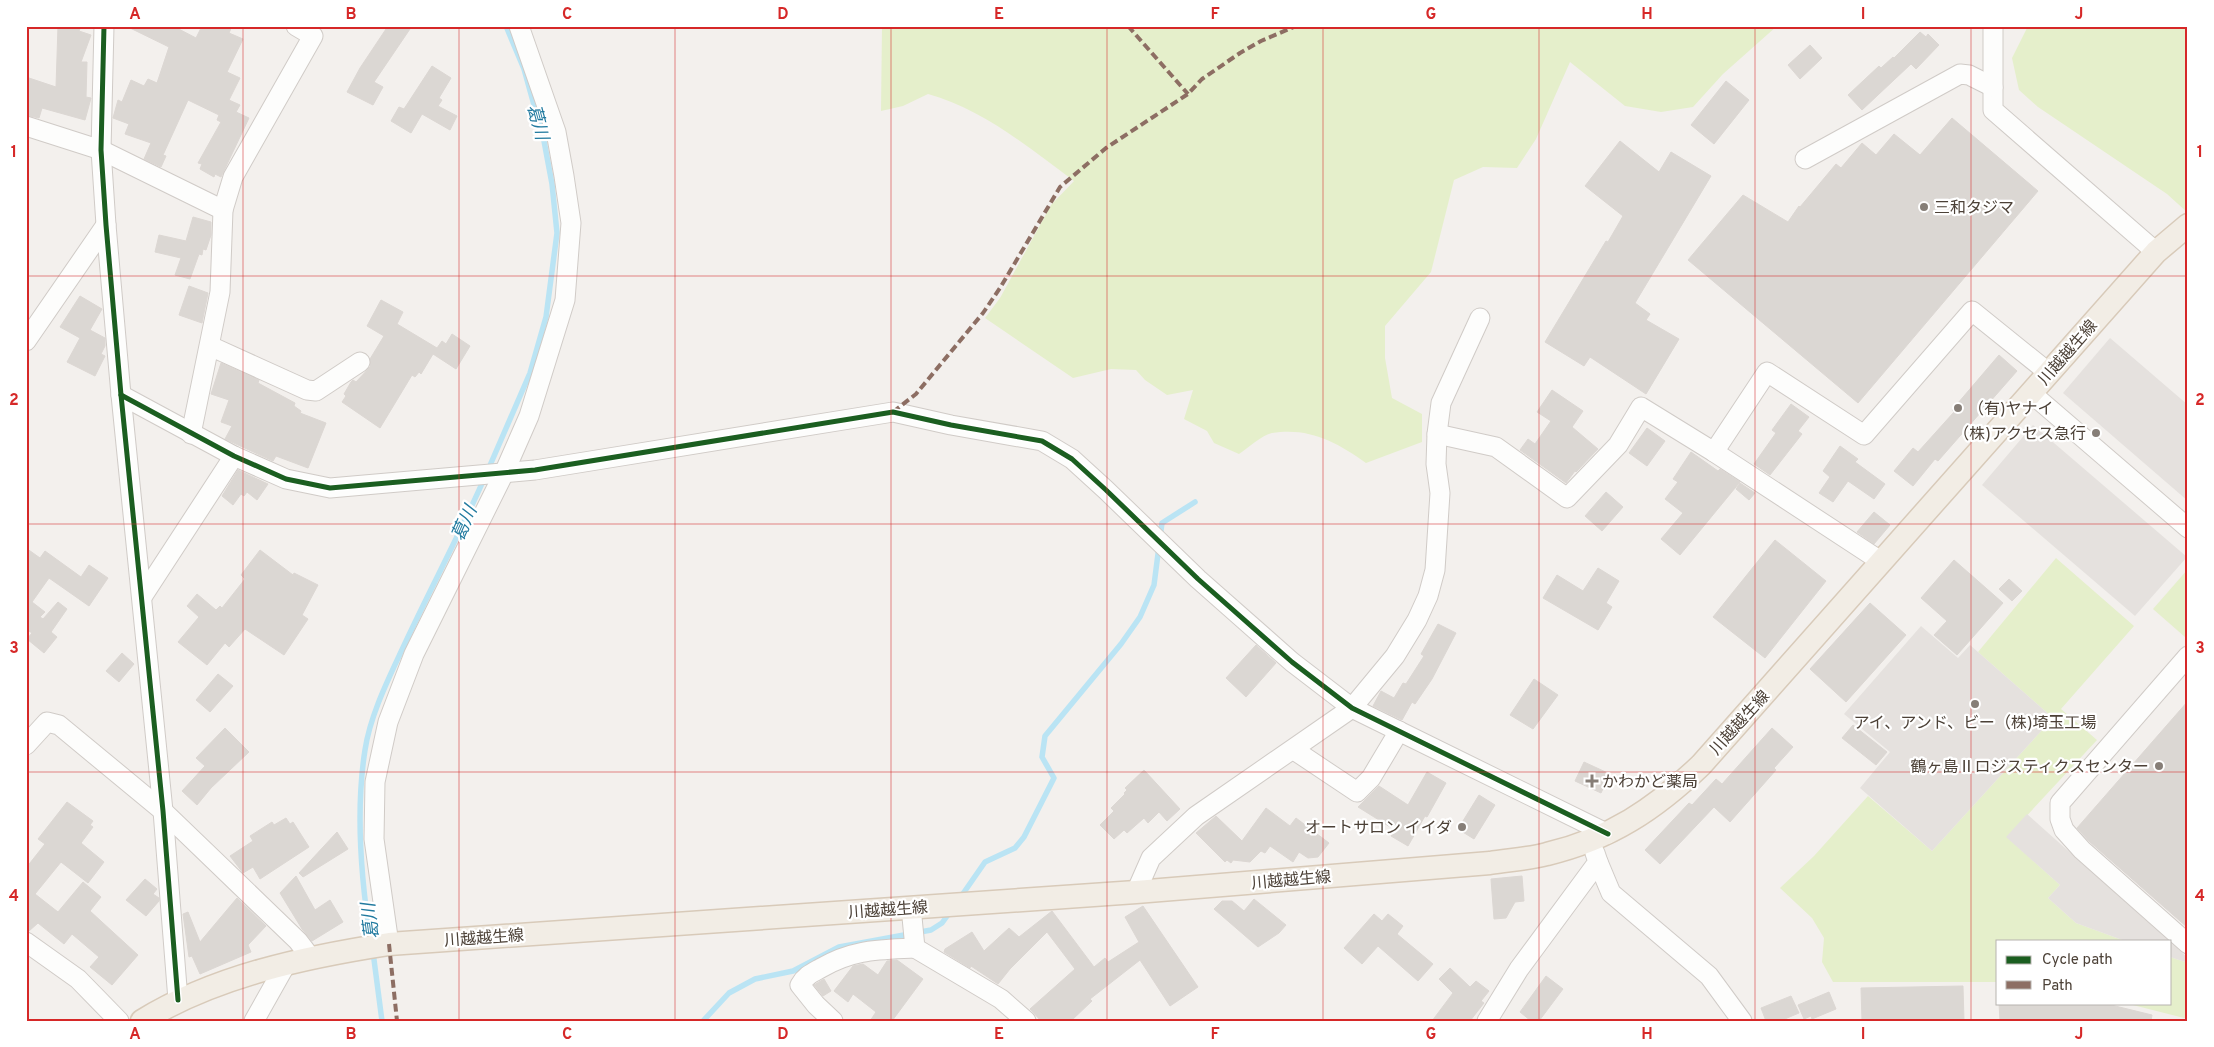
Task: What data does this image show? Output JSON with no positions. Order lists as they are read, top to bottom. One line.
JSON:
{"streets":{"main road":["川越越生線"]},"water":["葛川"],"places":{"other":["三和タジマ","（有)ヤナイ","（株)アクセス急行","アイ、アンド、ビー（株)埼玉工場","鶴ヶ島Ⅱロジスティクスセンター","オートサロン イイダ"],"health":["かわかど薬局"]},"legend":["Cycle path","Path"],"grid":{"columns":["A","B","C","D","E","F","G","H","I","J"],"rows":["1","2","3","4"]}}
